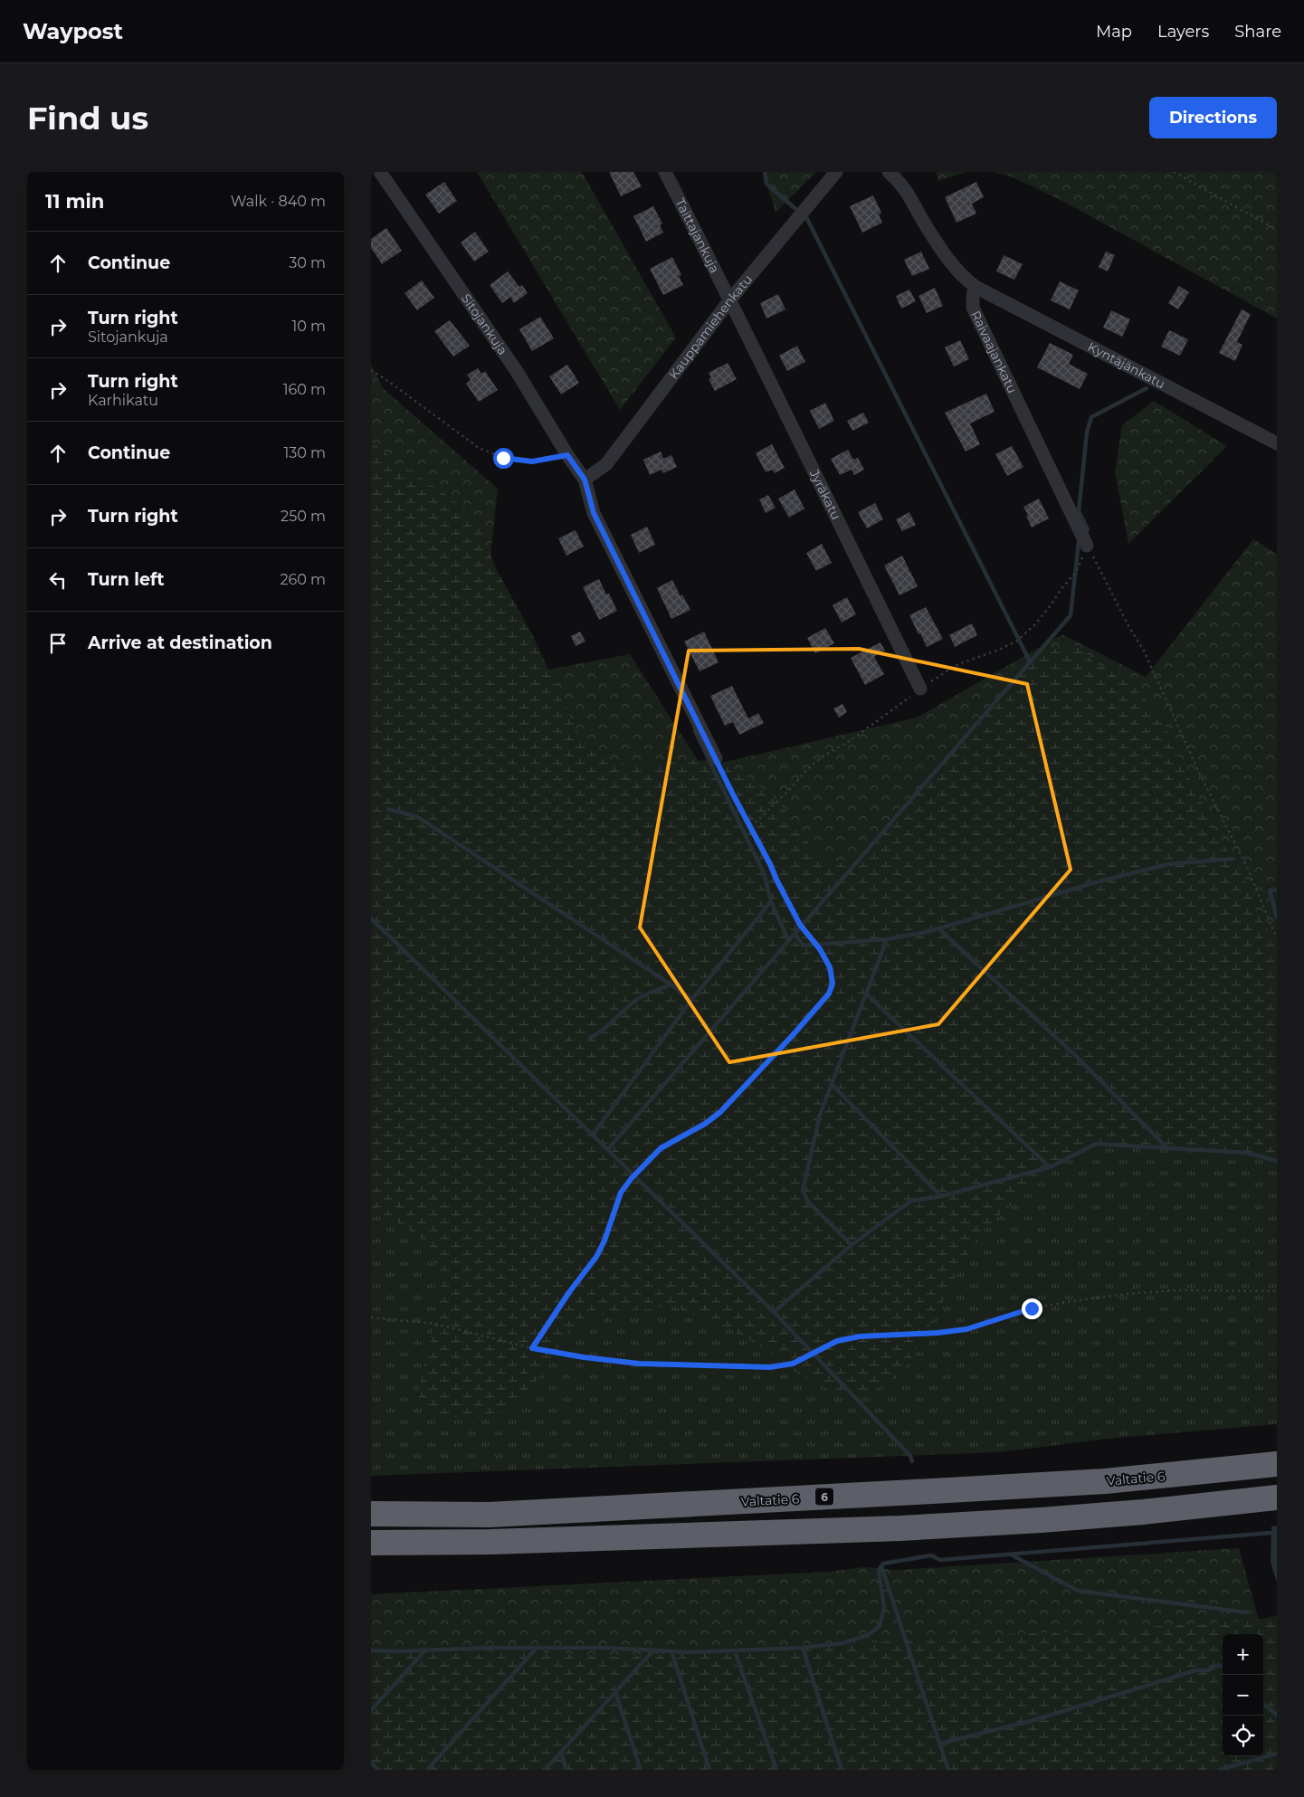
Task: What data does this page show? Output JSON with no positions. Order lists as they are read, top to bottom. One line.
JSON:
{"streets":{"highway":["Valtatie 6","6"],"street":["Taittajankuja","Sitojankuja","Kauppamiehenkatu","Raivaajankatu","Kyntäjänkatu","Jyräkatu"]},"crossings":[["Taittajankuja","Kauppamiehenkatu"],["Taittajankuja","Jyräkatu"],["Sitojankuja","Kauppamiehenkatu"],["Kauppamiehenkatu","Jyräkatu"],["Raivaajankatu","Kyntäjänkatu"]],"page":{"header":"Waypost","nav":["Map","Layers","Share"],"buttons":"Directions","title":"Find us","heading":["11 min","Walk · 840 m"],"list":[["Continue","30 m"],["Turn right","Sitojankuja","10 m"],["Turn right","Karhikatu","160 m"],["Continue","130 m"],["Turn right","250 m"],["Turn left","260 m"],"Arrive at destination"],"map_buttons":["+","−"]}}
